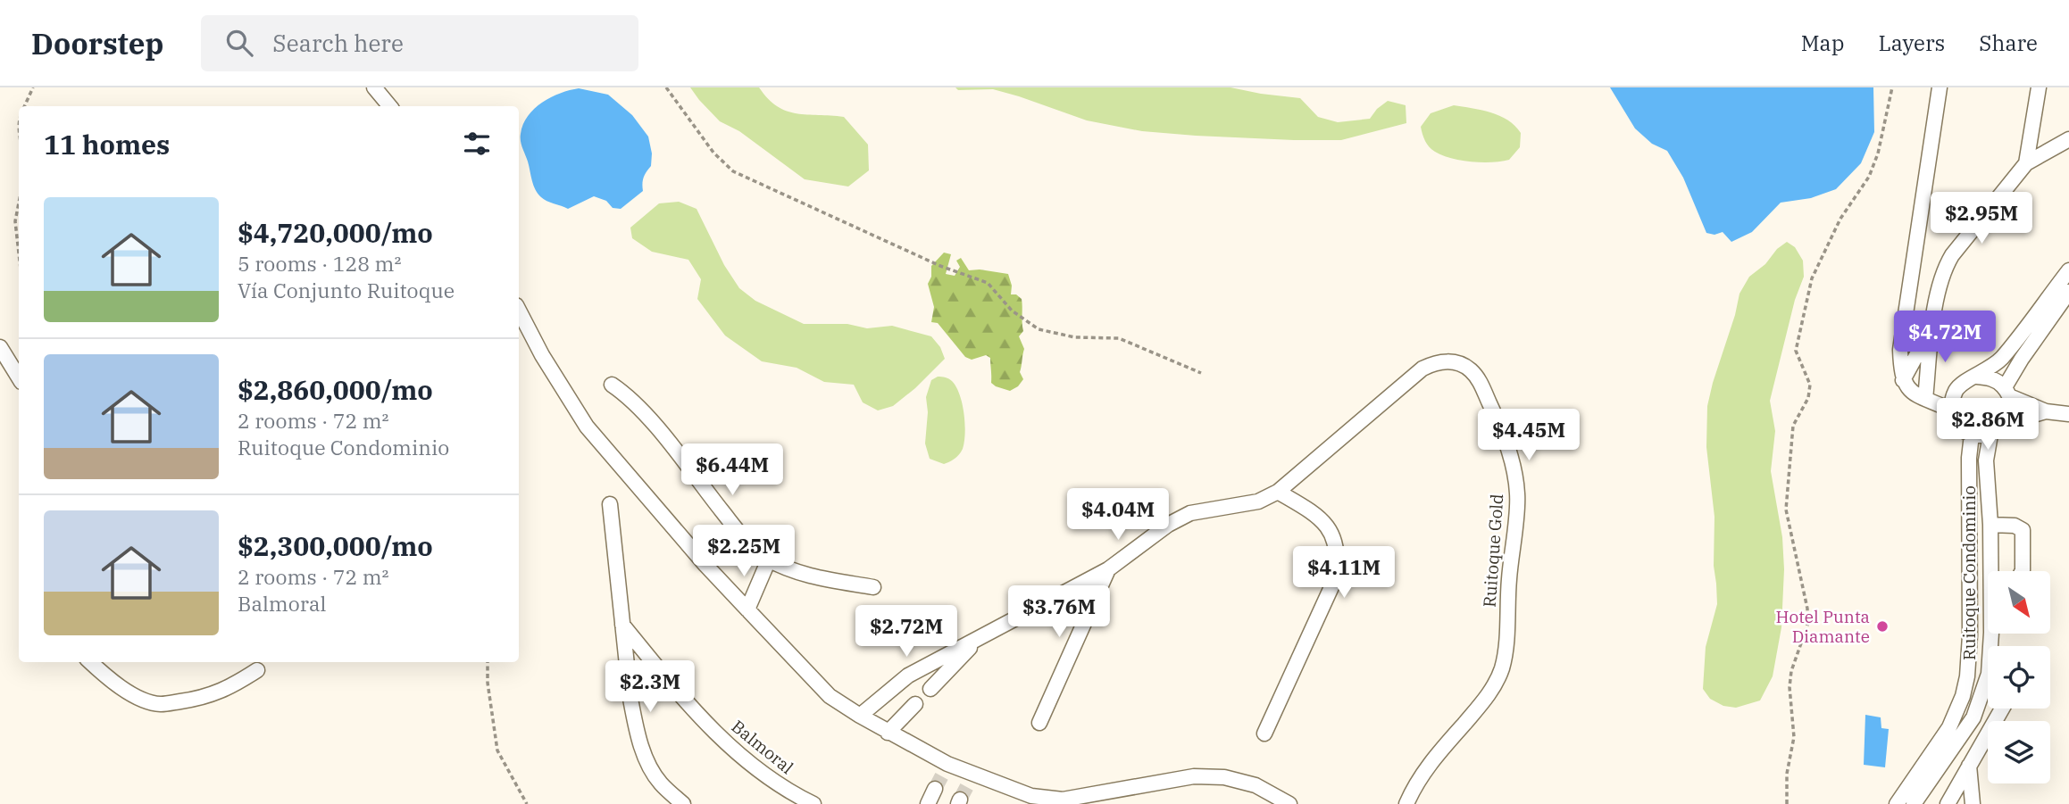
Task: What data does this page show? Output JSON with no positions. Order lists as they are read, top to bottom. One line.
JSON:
{"streets":{"street":["Ruitoque Gold","Ruitoque Condominio","Balmoral"]},"places":["Hotel Punta Diamante"],"north":"bottom right","page":{"header":"Doorstep","search":"Search here","nav":["Map","Layers","Share"],"heading":"11 homes","list":[{"name":"$4,720,000/mo","note":"5 rooms · 128 m² · Vía Conjunto Ruitoque"},{"name":"$2,860,000/mo","note":"2 rooms · 72 m² · Ruitoque Condominio"},{"name":"$2,300,000/mo","note":"2 rooms · 72 m² · Balmoral"}],"price":["$2.95M","$4.72M","$2.86M","$4.45M","$6.44M","$4.04M","$2.25M","$4.11M","$3.76M","$2.72M","$2.3M"]}}
